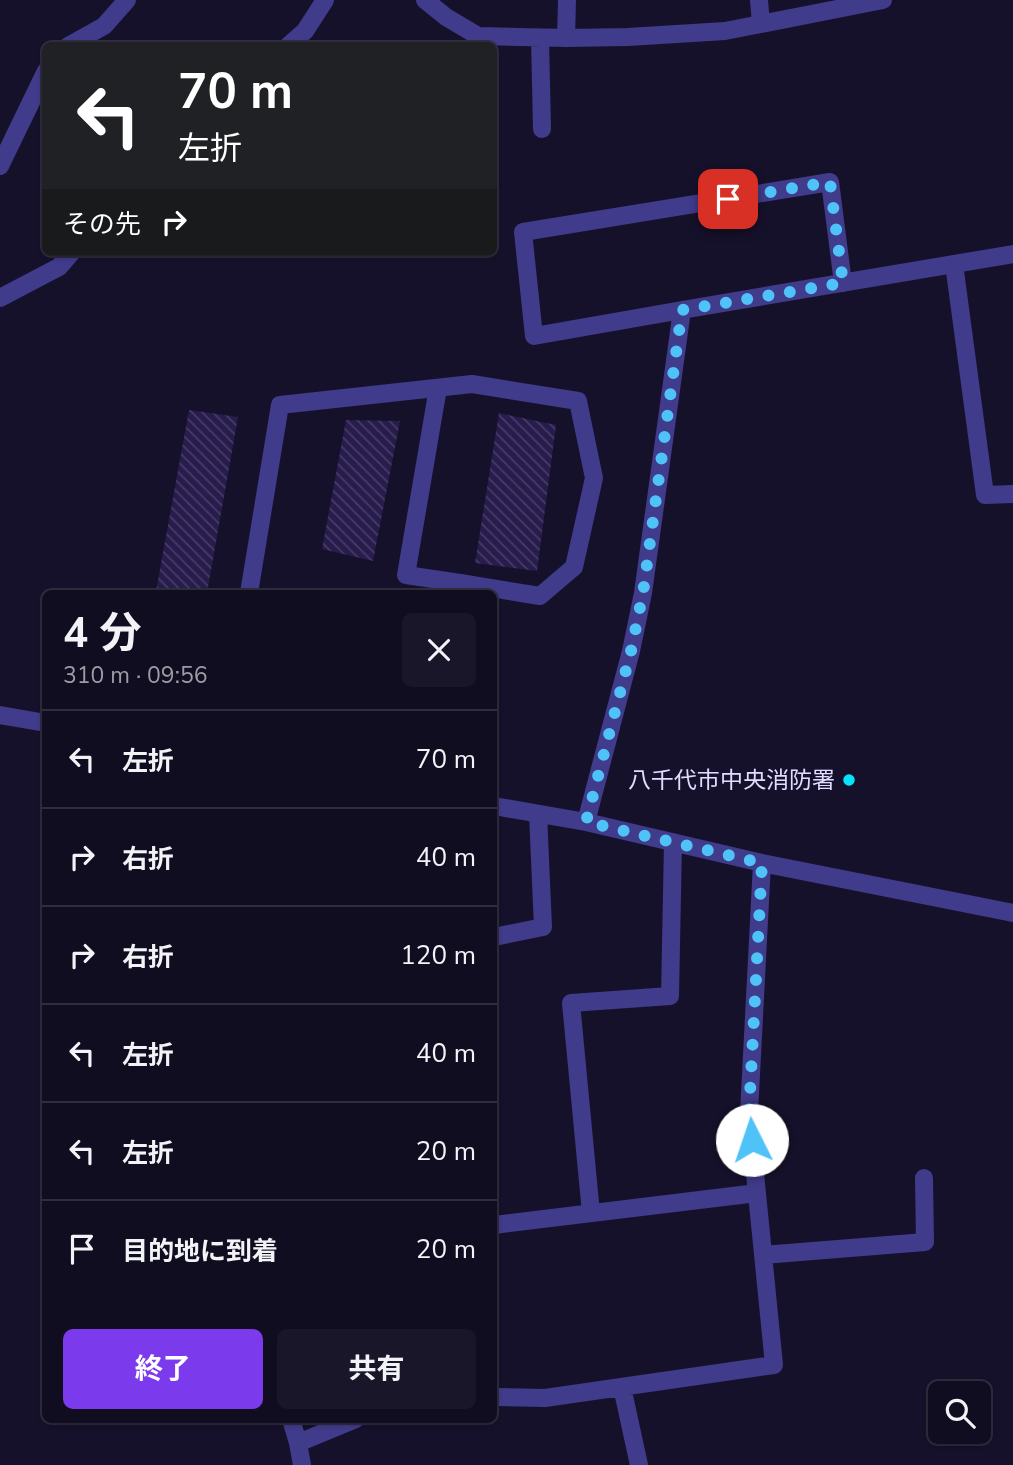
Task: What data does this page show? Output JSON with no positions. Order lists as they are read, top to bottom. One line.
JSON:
{"places":["八千代市中央消防署"],"page":{"turn":["70 m","左折"],"then":"その先","heading":["4 分","310 m · 09:56"],"list":[{"name":"左折","value":"70 m"},{"name":"右折","value":"40 m"},{"name":"右折","value":"120 m"},{"name":"左折","value":"40 m"},{"name":"左折","value":"20 m"},{"name":"目的地に到着","value":"20 m"}],"buttons":["終了","共有"]}}
